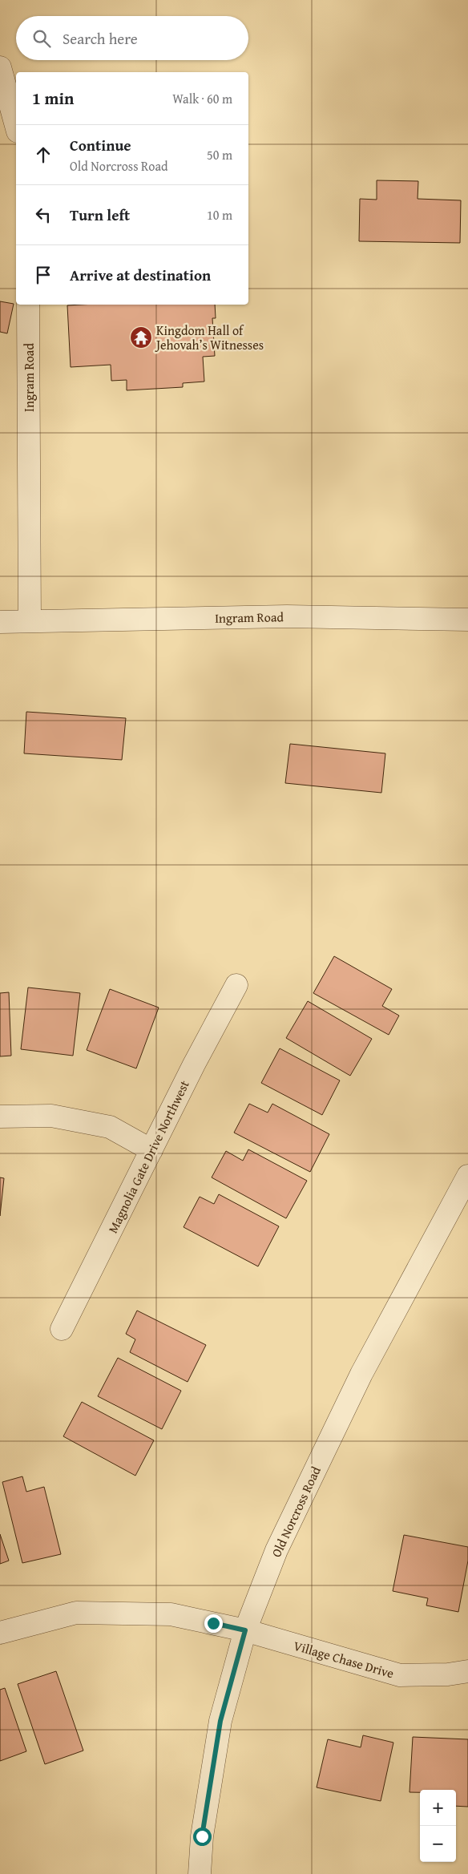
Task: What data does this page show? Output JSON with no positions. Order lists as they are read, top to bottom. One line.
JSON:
{"streets":{"street":["Ingram Road","Magnolia Gate Drive Northwest","Old Norcross Road","Village Chase Drive"]},"crossings":[["Old Norcross Road","Village Chase Drive"]],"places":{"temple":["Kingdom Hall of Jehovah’s Witnesses"]},"page":{"search":"Search here","heading":["1 min","Walk · 60 m"],"list":[["Continue","Old Norcross Road","50 m"],["Turn left","10 m"],"Arrive at destination"],"map_buttons":["+","−"]}}
